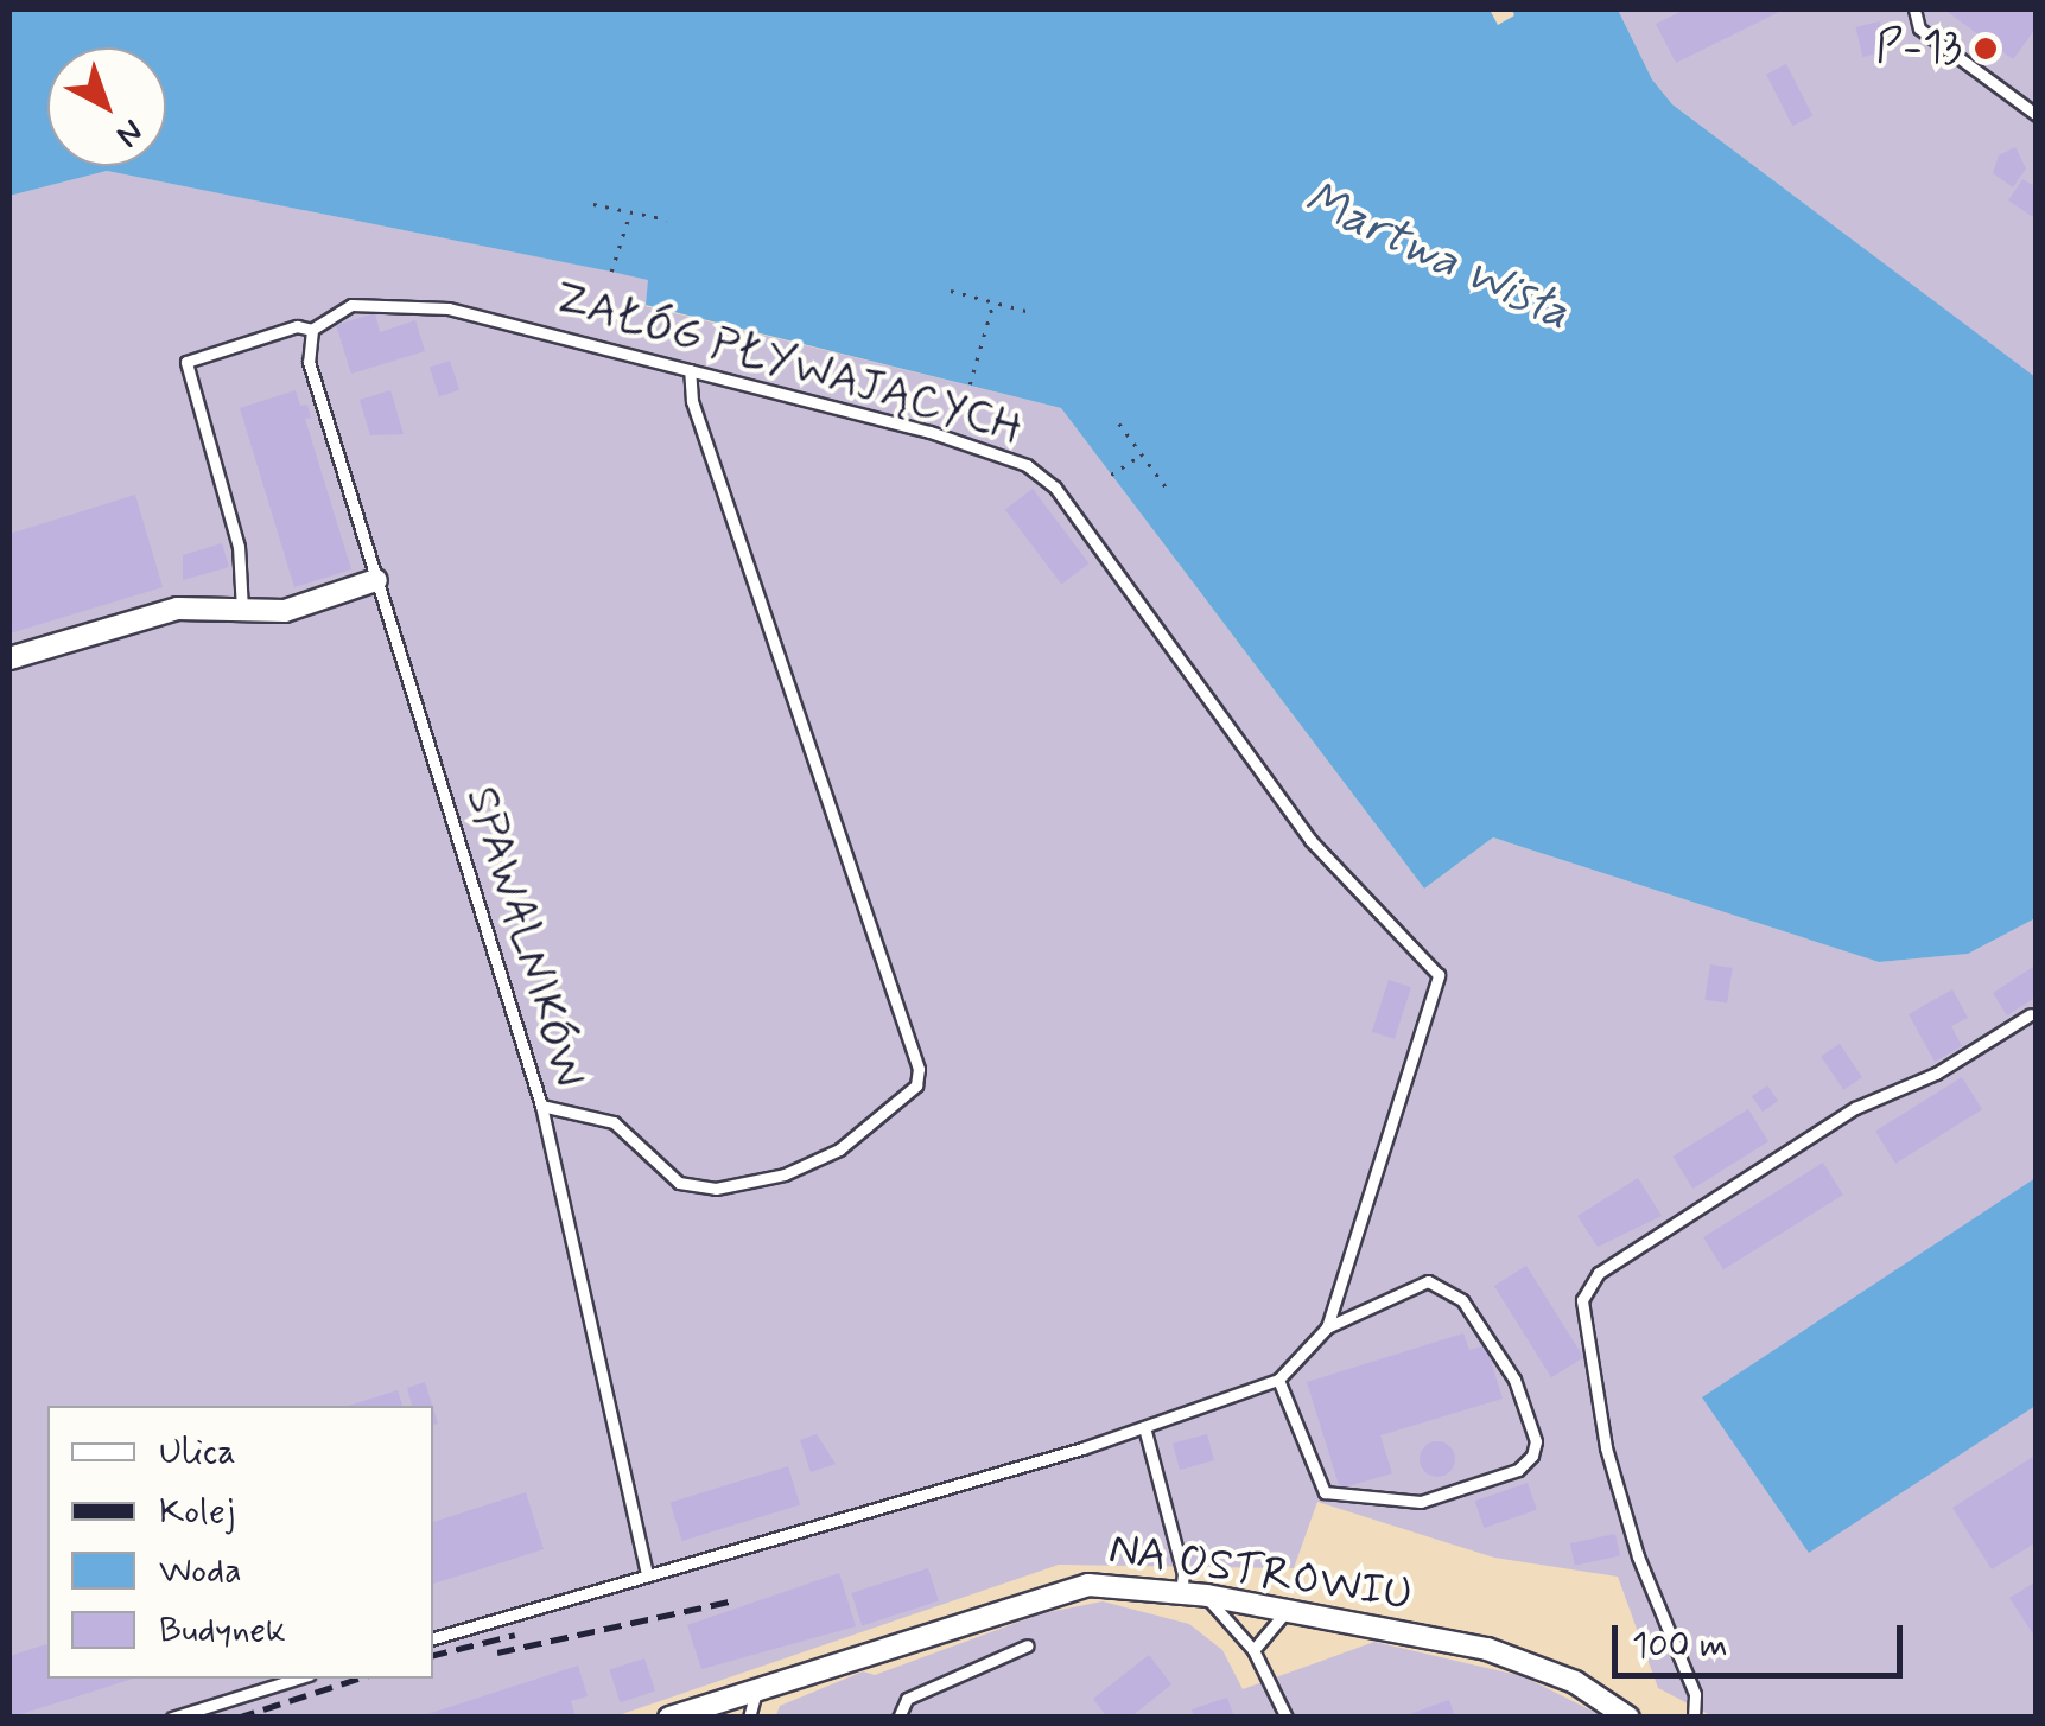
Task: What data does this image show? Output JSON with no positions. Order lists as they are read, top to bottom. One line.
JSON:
{"streets":{"street":["NA OSTROWIU"],"lane":["ZAŁÓG PŁYWAJĄCYCH","SPAWALNIKÓW"]},"crossings":[["ZAŁÓG PŁYWAJĄCYCH","SPAWALNIKÓW"]],"water":["Martwa Wisła"],"places":["P-13"],"legend":["Ulica","Kolej","Woda","Budynek"],"scale_bar":"100 m","north":"bottom right"}
